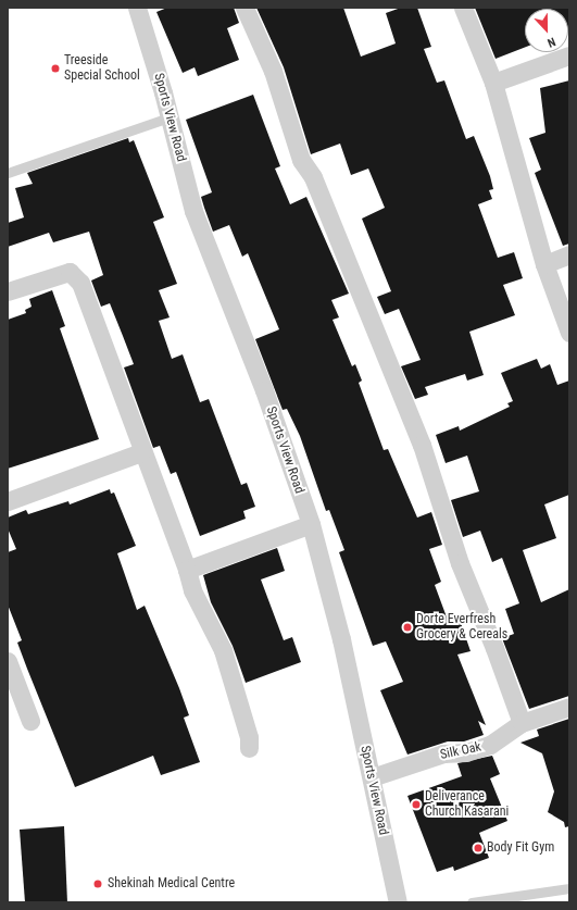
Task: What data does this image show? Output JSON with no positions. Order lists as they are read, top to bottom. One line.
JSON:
{"streets":{"street":["Sports View Road","Silk Oak"]},"crossings":[["Sports View Road","Silk Oak"]],"places":["Treeside Special School","Dorte Everfresh Grocery & Cereals","Deliverance Church Kasarani","Body Fit Gym","Shekinah Medical Centre"],"north":"bottom"}
